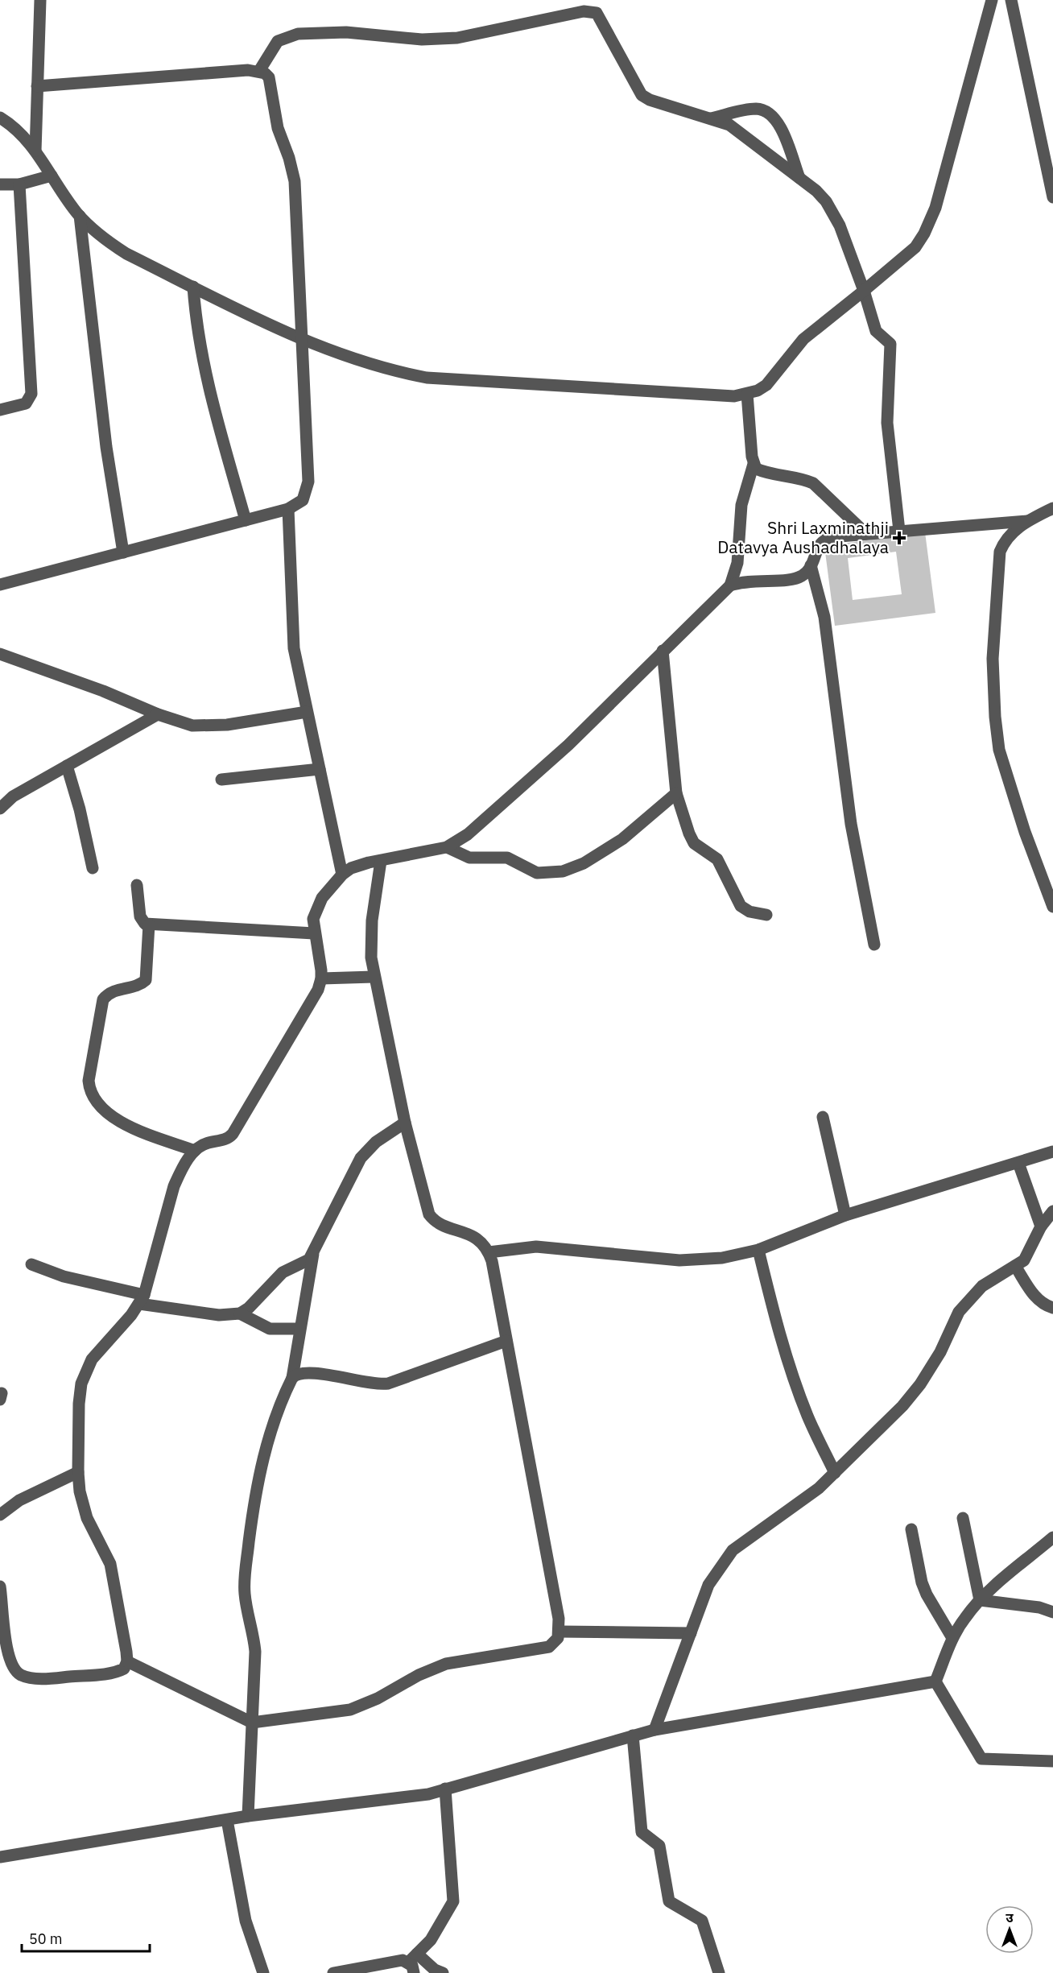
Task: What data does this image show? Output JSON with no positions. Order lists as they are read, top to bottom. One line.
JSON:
{"places":{"health":["Shri Laxminathji Datavya Aushadhalaya"]},"scale_bar":"50 m","north":"top"}
